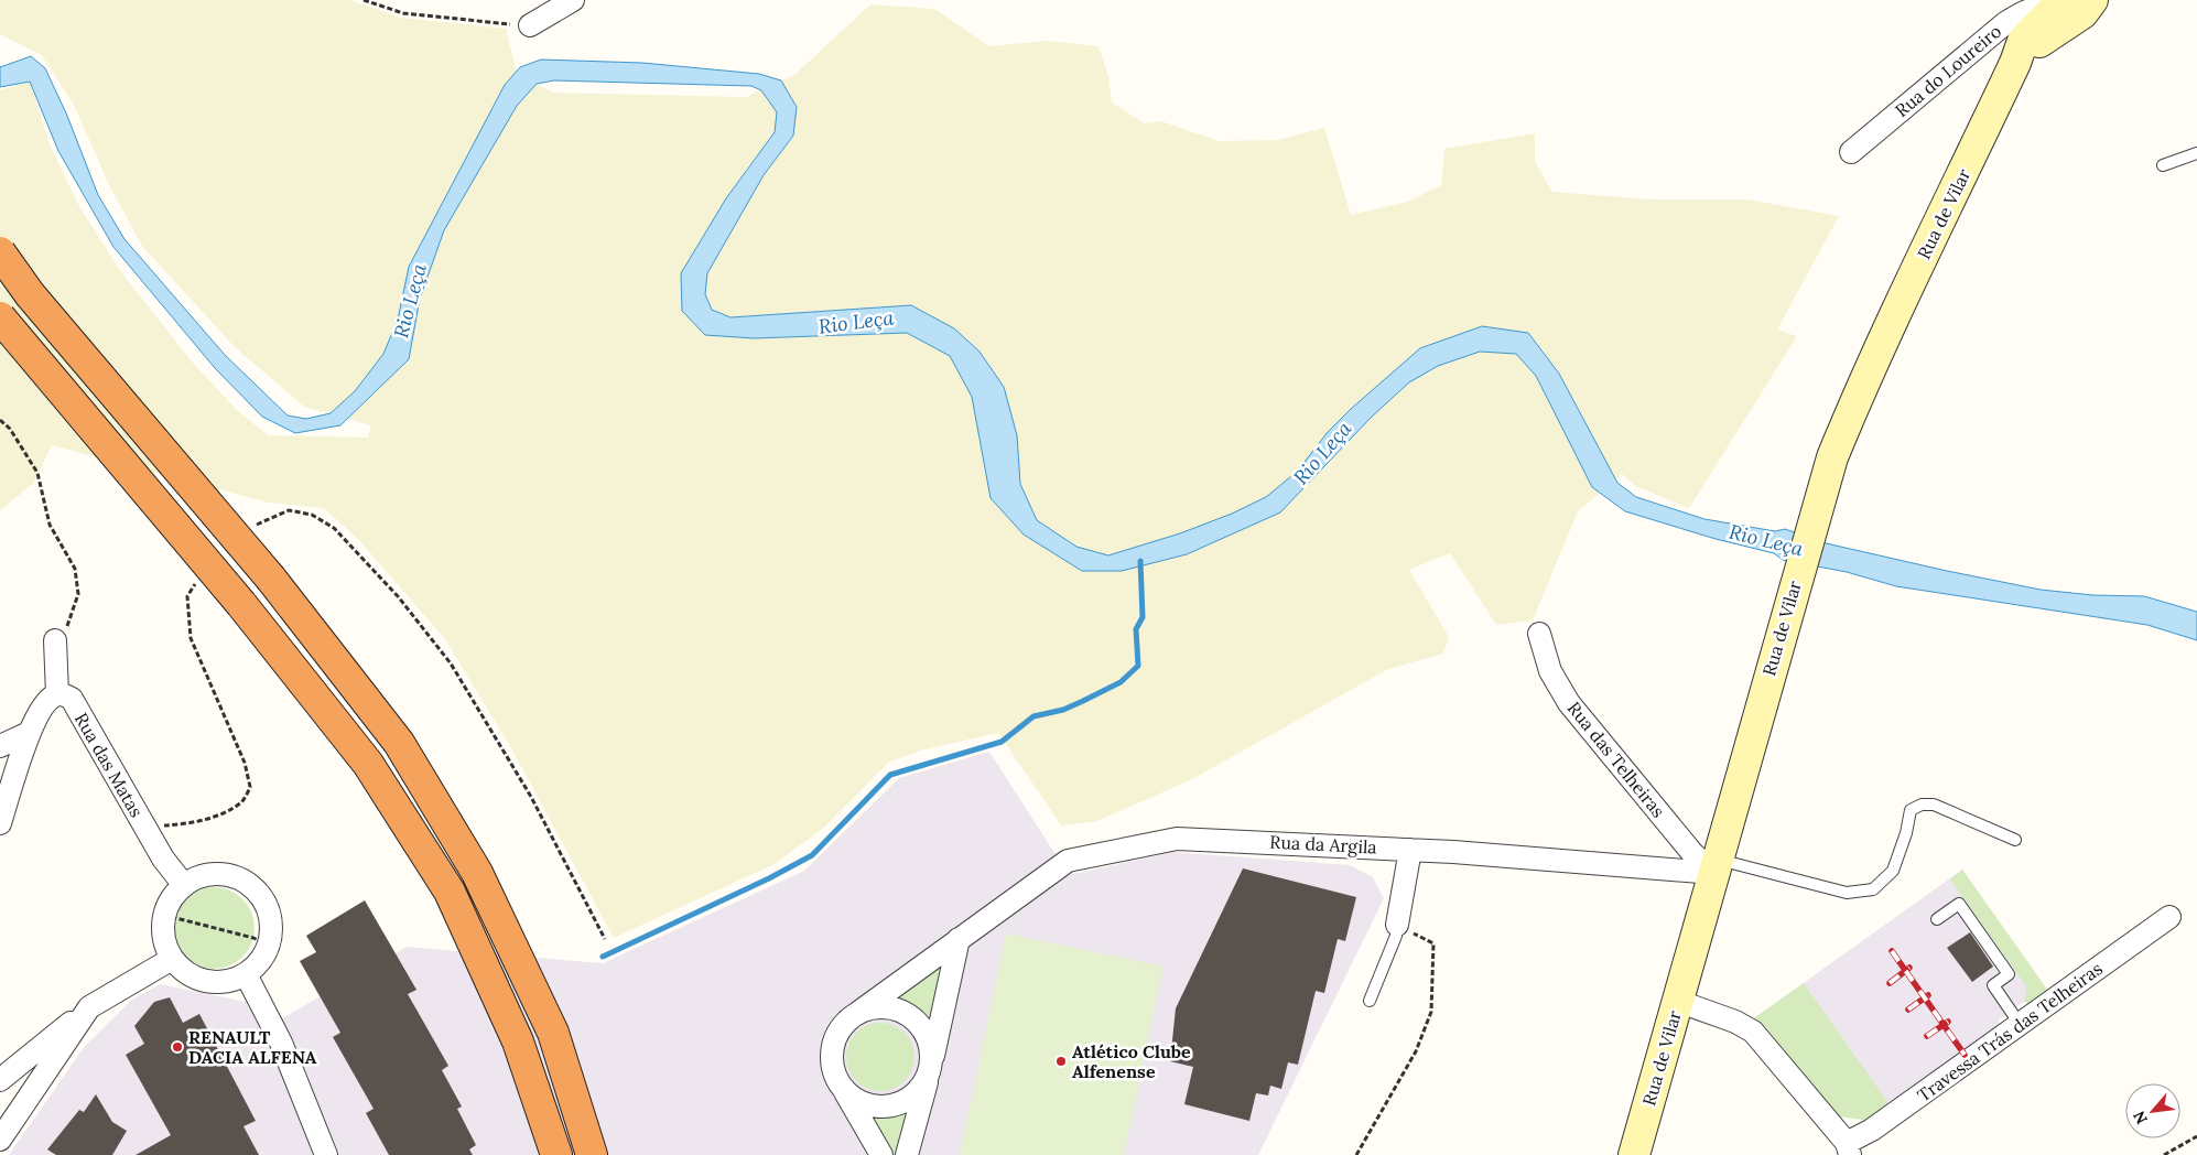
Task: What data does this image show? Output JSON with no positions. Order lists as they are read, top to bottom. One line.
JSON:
{"streets":{"street":["Rua do Loureiro","Rua de Vilar","Rua das Telheiras","Rua das Matas","Rua da Argila","Travessa Trás das Telheiras"]},"crossings":[["Rua do Loureiro","Rua de Vilar"],["Rua de Vilar","Rua das Telheiras"],["Rua de Vilar","Rua da Argila"],["Rua das Telheiras","Rua da Argila"]],"water":["Rio Leça"],"places":["RENAULT DACIA ALFENA","Atlético Clube Alfenense"],"north":"bottom left"}
